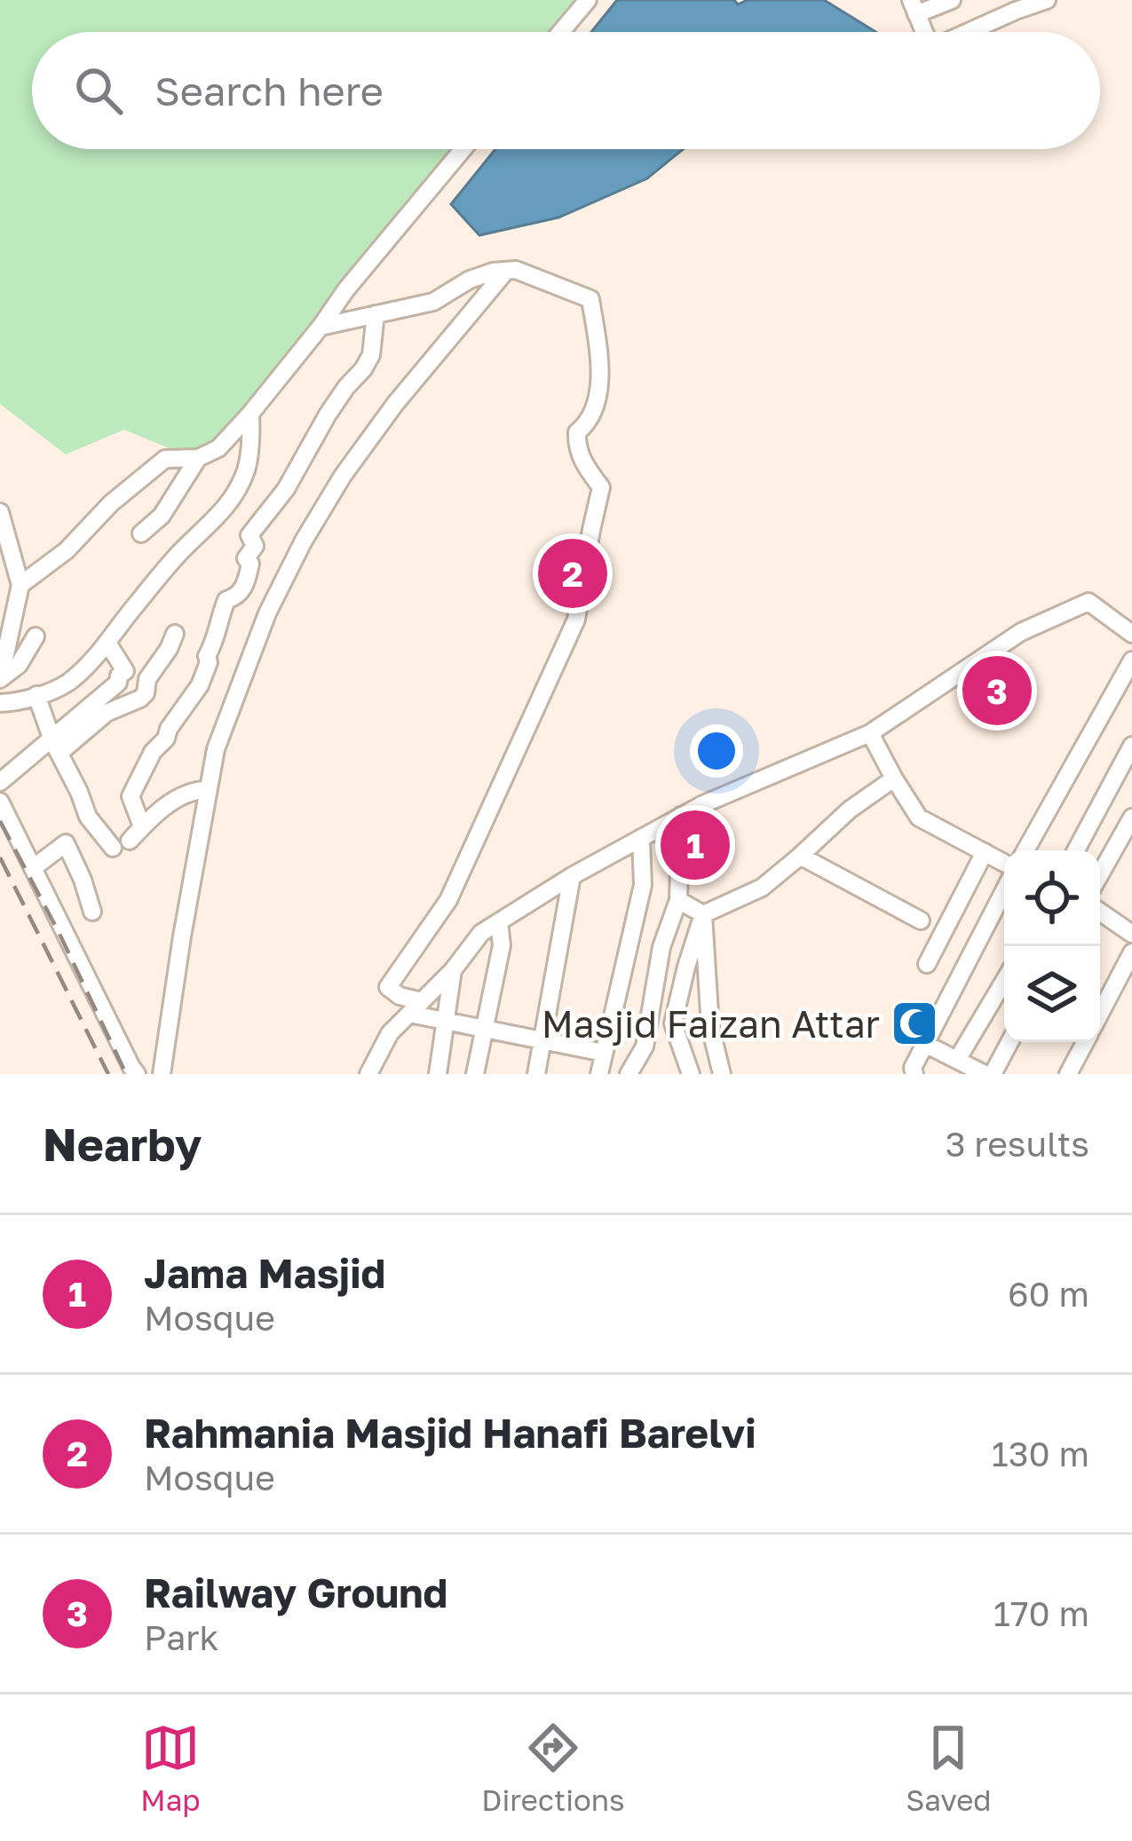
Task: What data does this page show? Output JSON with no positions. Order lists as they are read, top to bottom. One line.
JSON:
{"places":{"mosque":["Masjid Faizan Attar"]},"page":{"search":"Search here","pins":["2","3","1"],"heading":["Nearby","3 results"],"list":[{"mark":"1","name":"Jama Masjid","note":"Mosque","value":"60 m"},{"mark":"2","name":"Rahmania Masjid Hanafi Barelvi","note":"Mosque","value":"130 m"},{"mark":"3","name":"Railway Ground","note":"Park","value":"170 m"}],"nav":["Map","Directions","Saved"]}}
